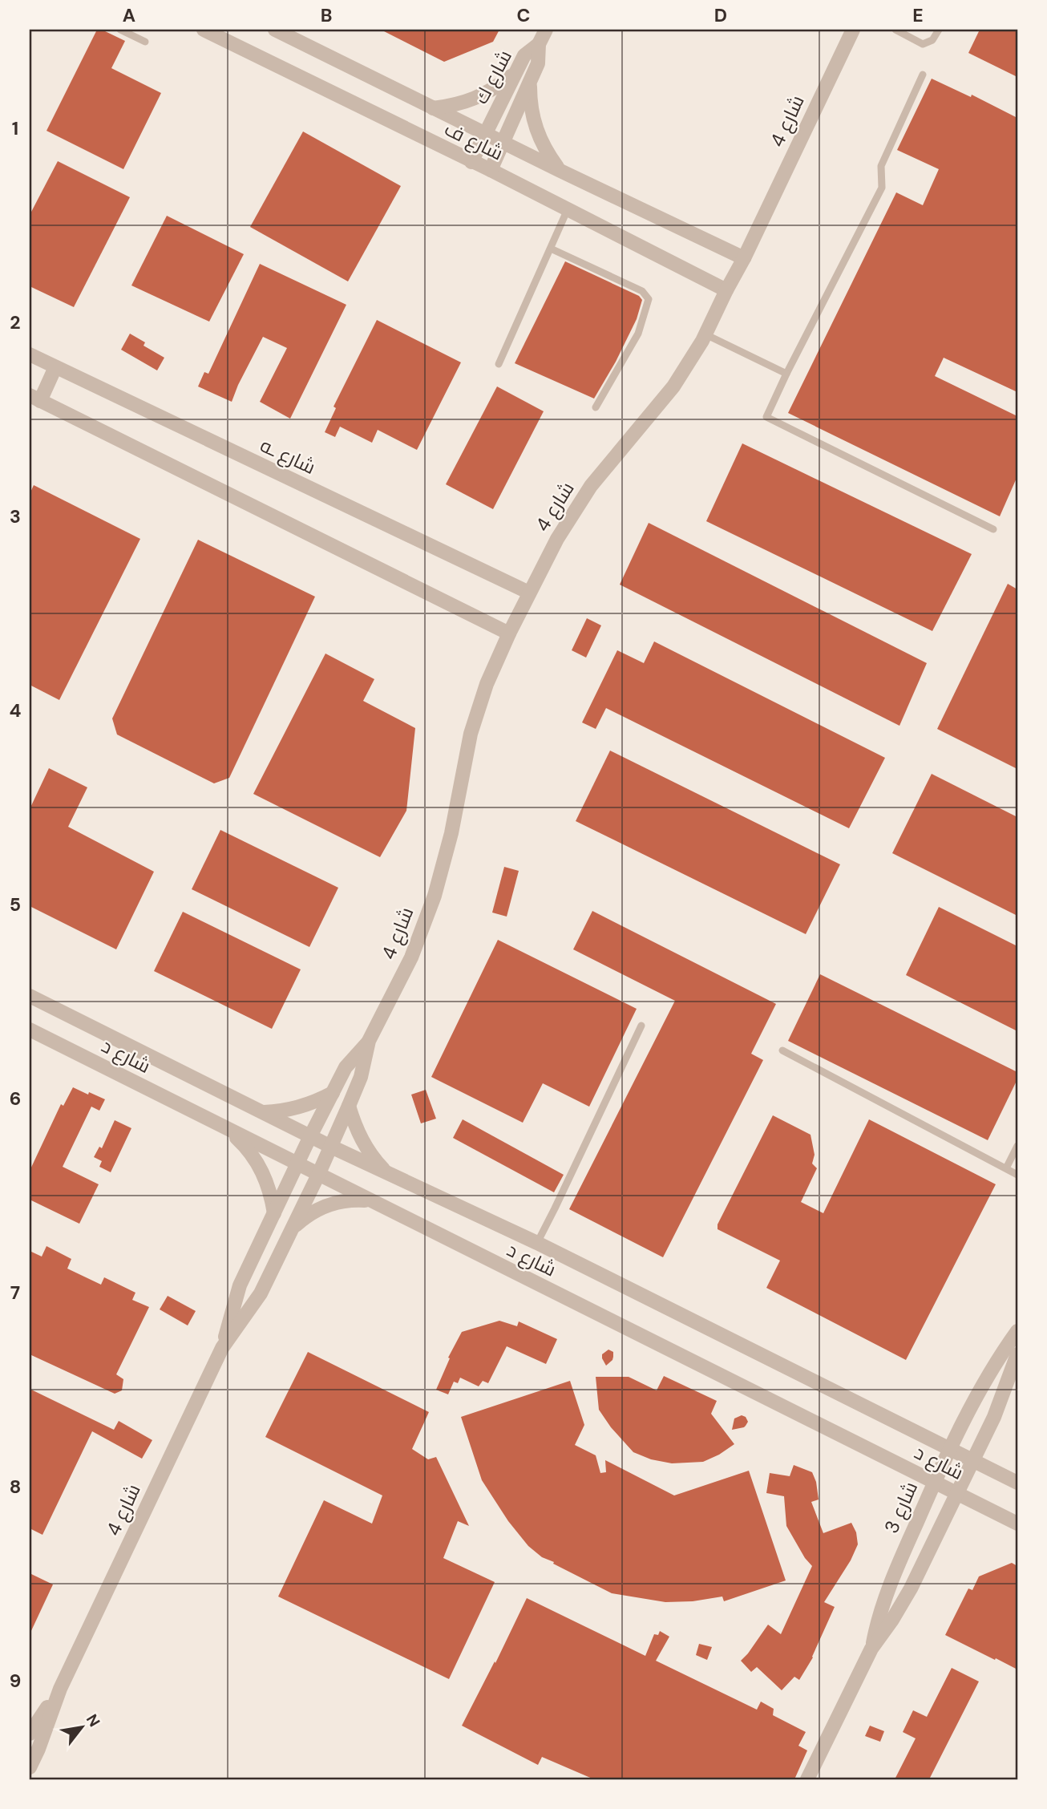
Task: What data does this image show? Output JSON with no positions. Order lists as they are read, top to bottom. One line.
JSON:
{"streets":{"street":["شارع ك","شارع 4","شارع ف","شارع ـه","شارع د","شارع 3"]},"crossings":[["شارع ك","شارع ف"],["شارع 4","شارع ف"],["شارع 4","شارع ـه"],["شارع 4","شارع د"],["شارع د","شارع 3"]],"north":"top right","grid":{"columns":["A","B","C","D","E"],"rows":["1","2","3","4","5","6","7","8","9"]}}
